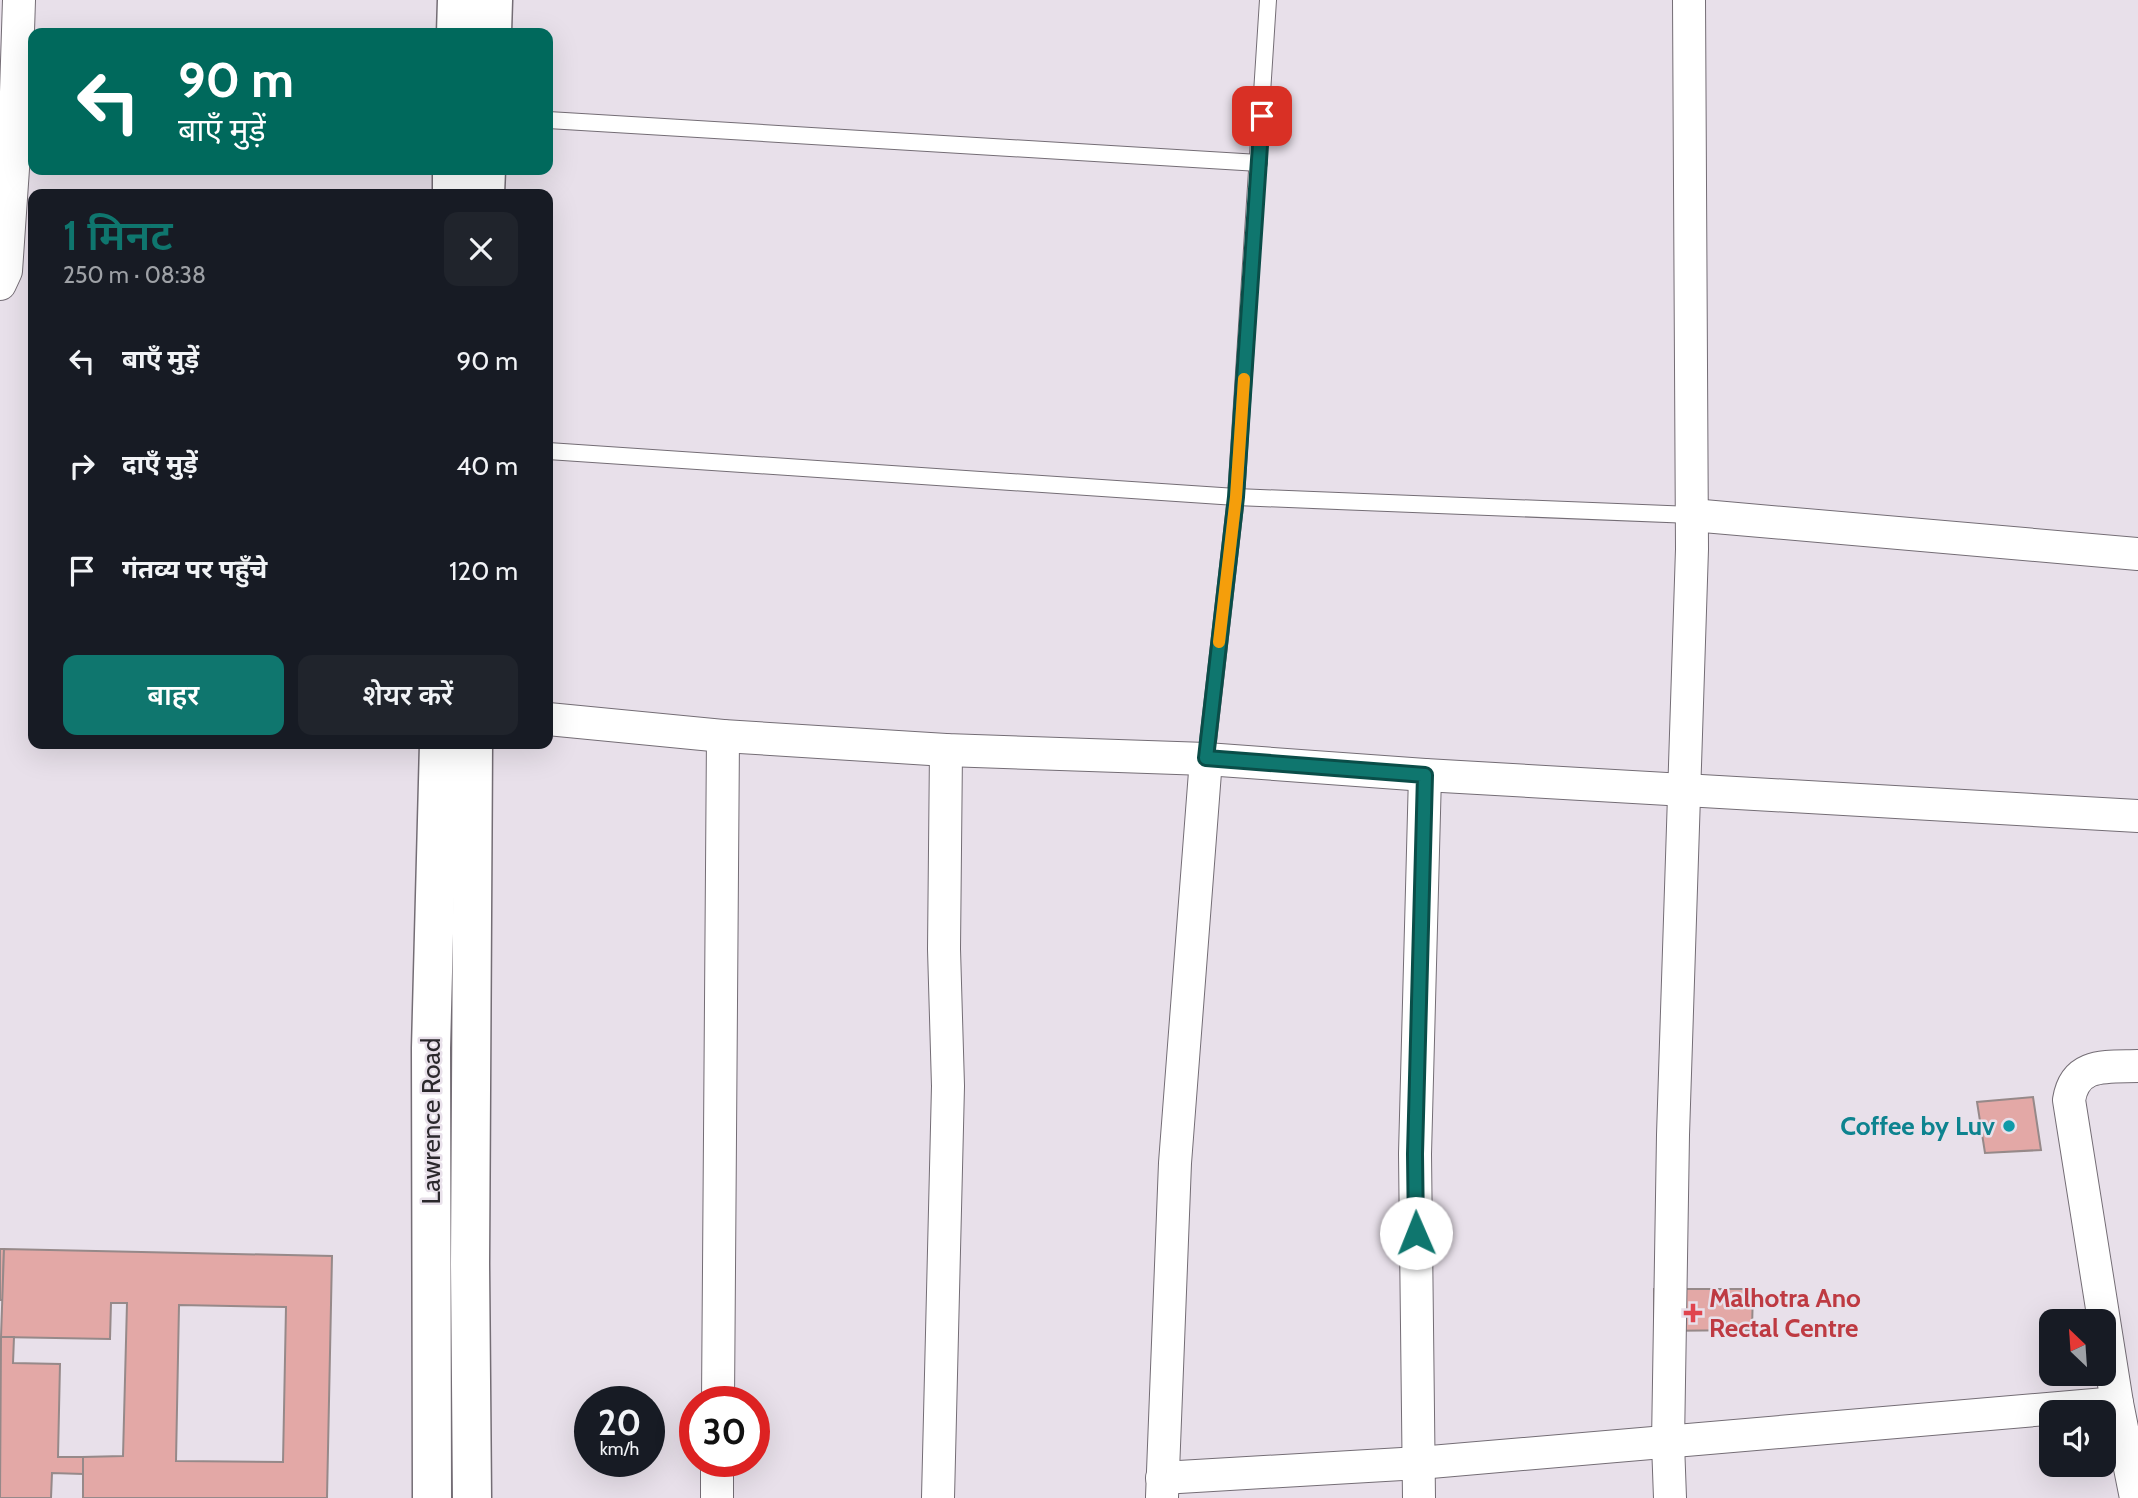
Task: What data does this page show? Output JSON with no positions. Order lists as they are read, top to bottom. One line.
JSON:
{"streets":{"street":["Lawrence Road"]},"places":{"other":["Coffee by Luv"],"health":["Malhotra Ano Rectal Centre"]},"north":"top left","page":{"turn":["90 m","बाएँ मुड़ें"],"heading":["1 मिनट","250 m · 08:38"],"list":[{"name":"बाएँ मुड़ें","value":"90 m"},{"name":"दाएँ मुड़ें","value":"40 m"},{"name":"गंतव्य पर पहुँचे","value":"120 m"}],"buttons":["बाहर","शेयर करें"],"speed":"20 km/h","limit":"30"}}
